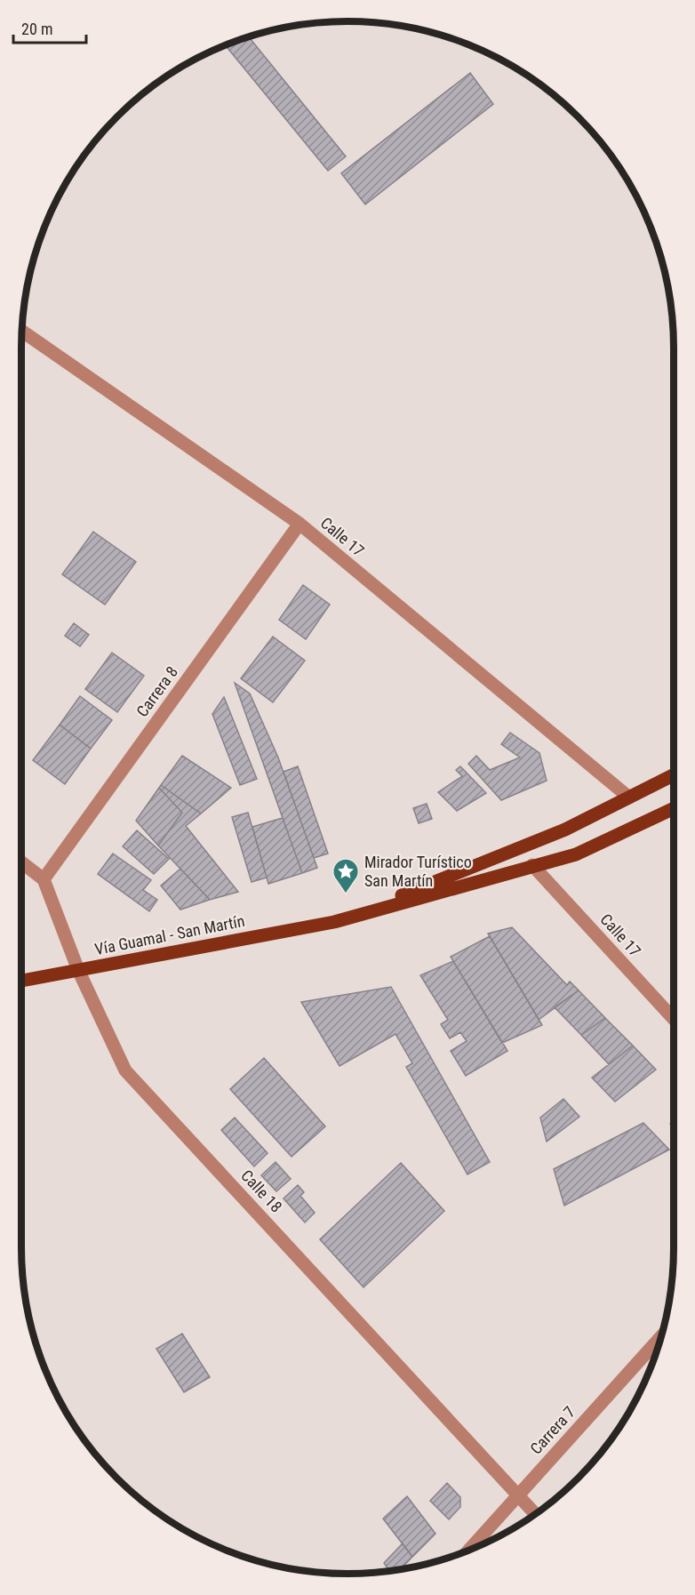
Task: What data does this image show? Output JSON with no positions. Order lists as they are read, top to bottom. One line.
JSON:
{"streets":{"main road":["Vía Guamal - San Martín"],"street":["Calle 17","Carrera 8","Calle 18","Carrera 7"]},"crossings":[["Calle 17","Carrera 8"],["Carrera 8","Calle 18"],["Vía Guamal - San Martín","Calle 18"],["Calle 18","Carrera 7"]],"places":{"place":["Mirador Turístico San Martín"]},"scale_bar":"20 m"}
